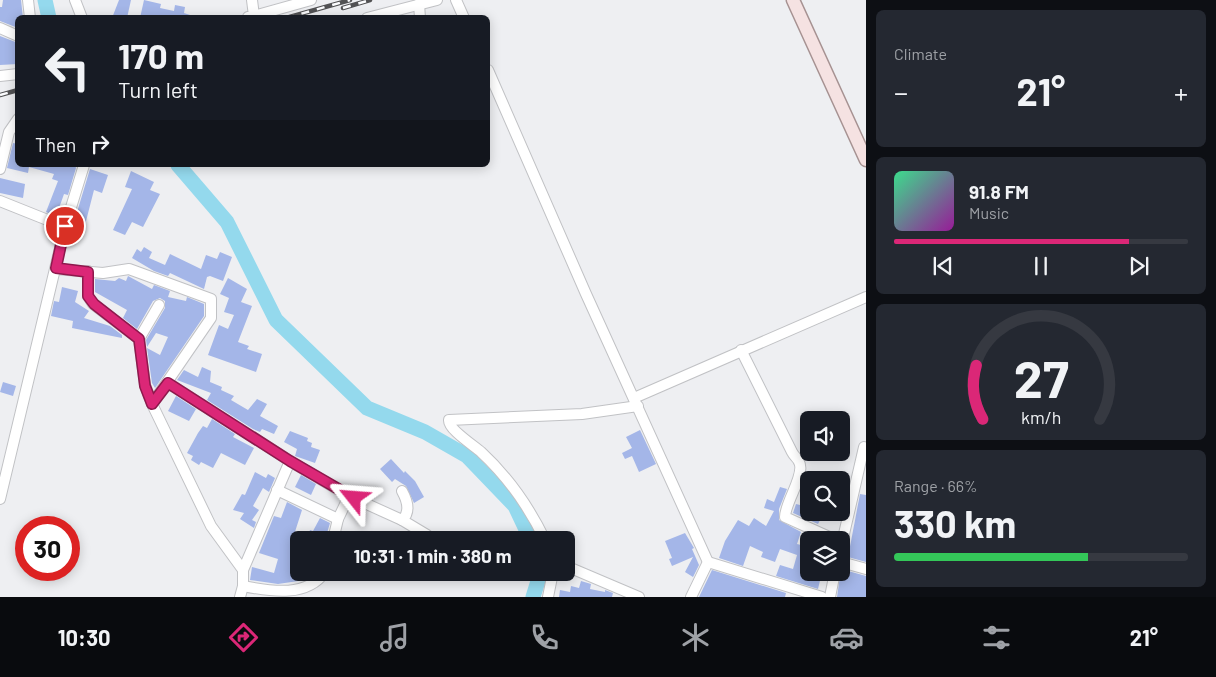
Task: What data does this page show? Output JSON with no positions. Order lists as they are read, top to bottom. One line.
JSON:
{"page":{"tile":["Climate",["Range · 66%","330 km"]],"turn":["170 m","Turn left"],"heat":["−","21°","+"],"then":"Then","song":["91.8 FM","Music"],"limit":"30","trip":"10:31 · 1 min · 380 m","tabs":["10:30","21°"],"gauge":["27","km/h"]}}
